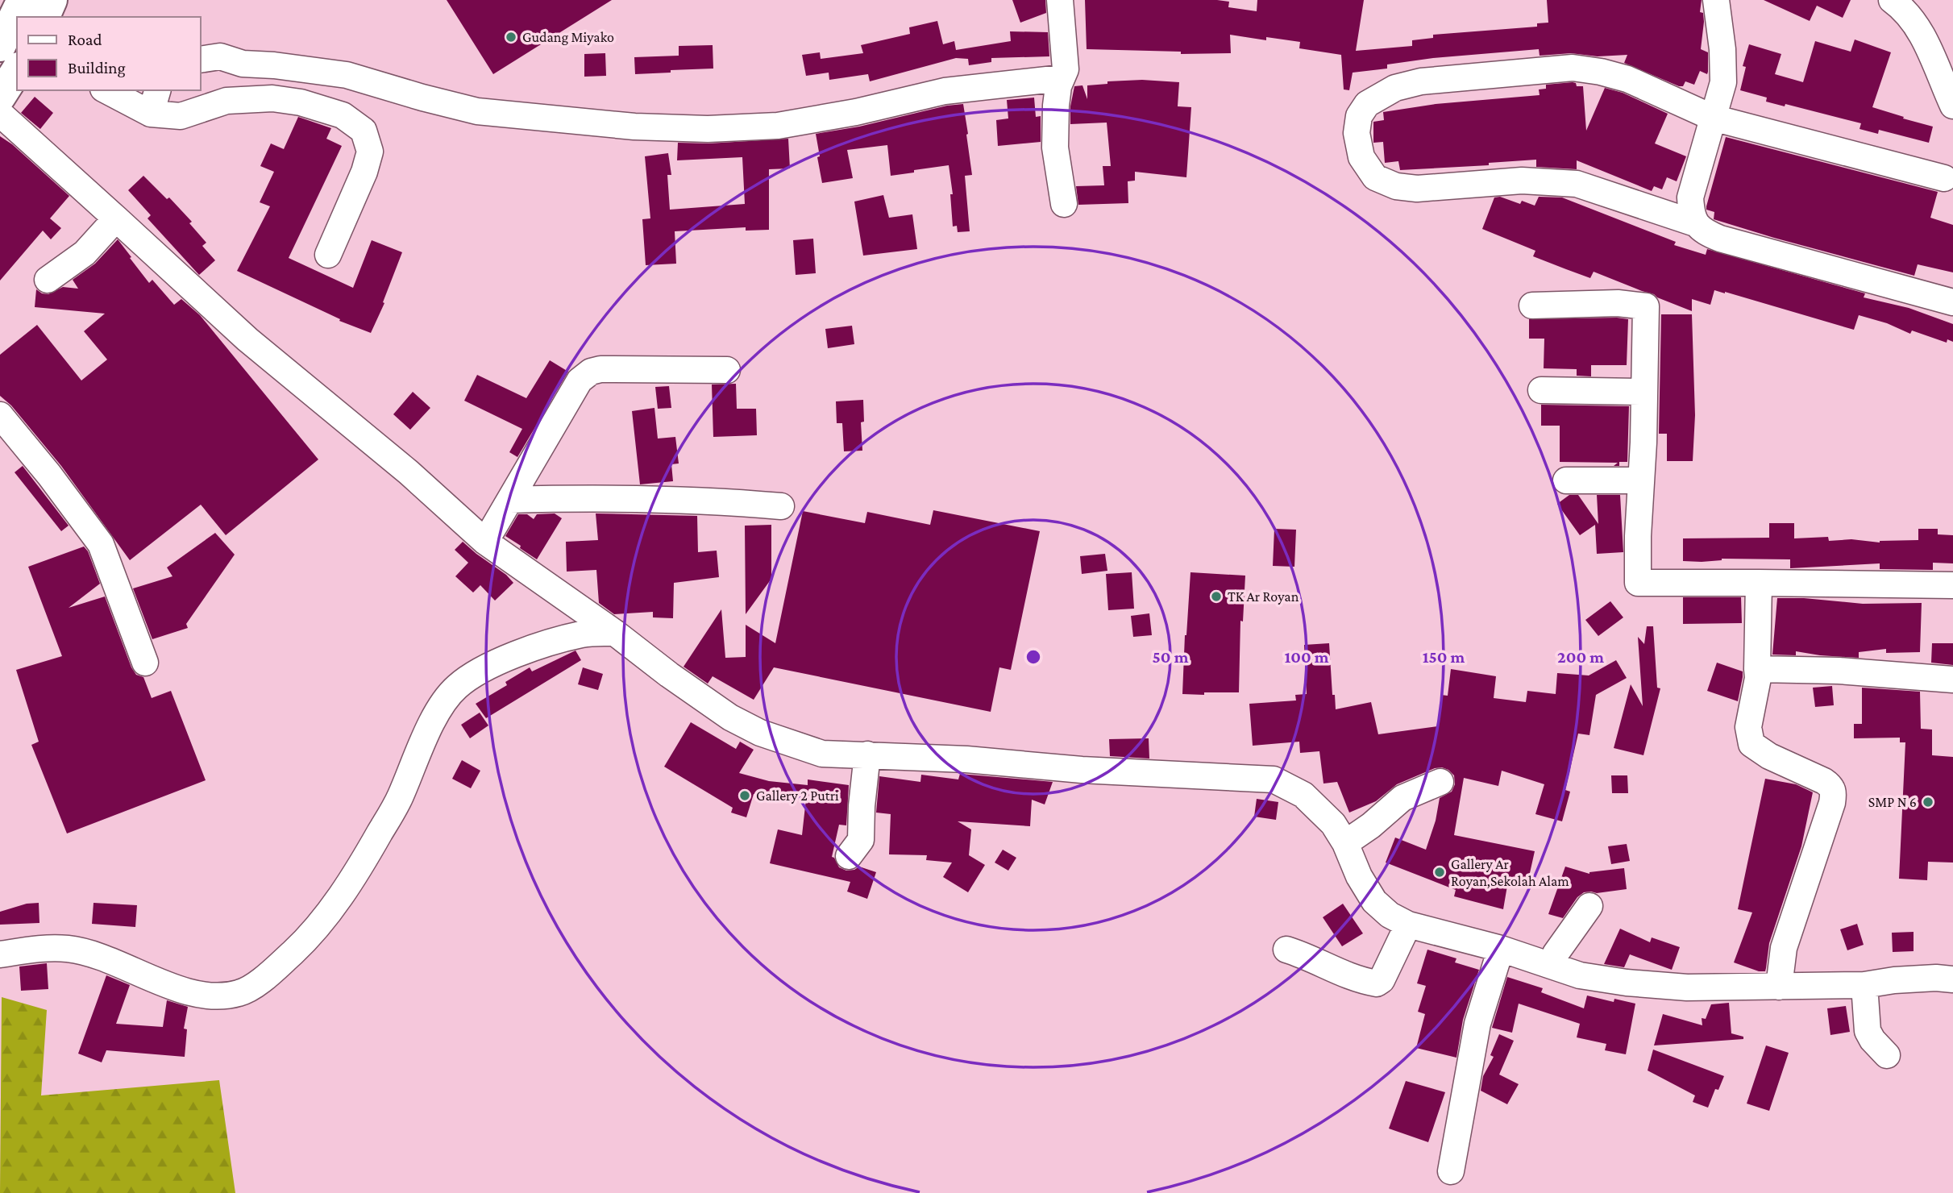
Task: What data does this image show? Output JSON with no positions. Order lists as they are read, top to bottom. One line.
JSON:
{"places":["Gudang Miyako","TK Ar Royan","Gallery 2 Putri","SMP N 6","Gallery Ar Royan,Sekolah Alam"],"legend":["Road","Building"],"rings":["50 m","100 m","150 m","200 m"]}
